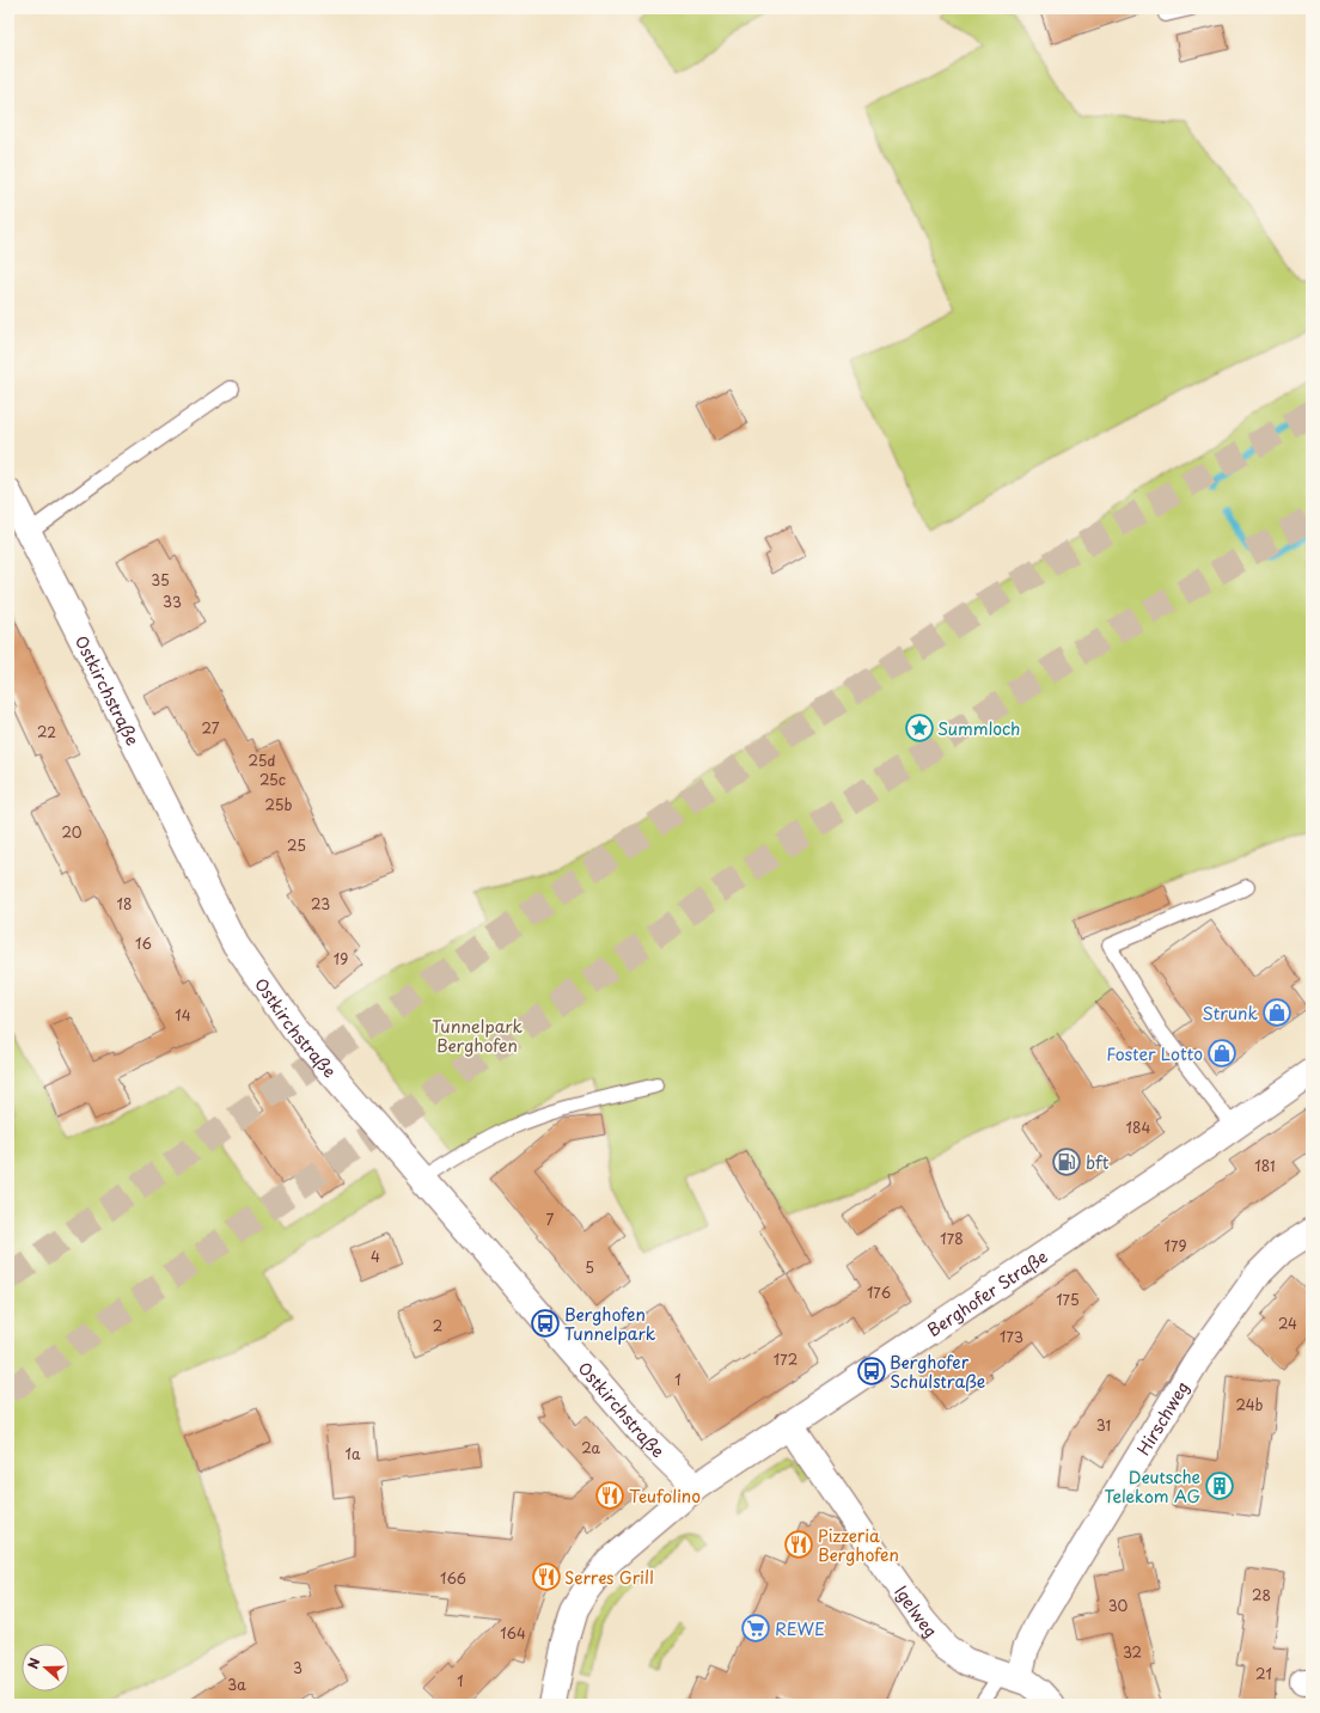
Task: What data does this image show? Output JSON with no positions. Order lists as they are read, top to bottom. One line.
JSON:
{"streets":{"street":["Ostkirchstraße","Berghofer Straße","Hirschweg","Igelweg"]},"crossings":[["Ostkirchstraße","Berghofer Straße"],["Berghofer Straße","Igelweg"],["Hirschweg","Igelweg"]],"parks":["Tunnelpark Berghofen"],"places":{"place":["Summloch"],"shop":["Strunk","Foster Lotto"],"fuel station":["bft"],"bus stop":["Berghofen Tunnelpark","Berghofer Schulstraße"],"building":["Deutsche Telekom AG"],"restaurant":["Teufolino","Pizzeria Berghofen","Serres Grill"],"supermarket":["REWE"]},"house_numbers":["35","33","27","22","25d","25c","25b","20","25","18","23","16","19","14","184","181","7","178","179","4","5","176","175","24","2","173","172","1","24b","31","2a","1a","166","28","30","164","32","3","21","1","3a"],"north":"left"}
